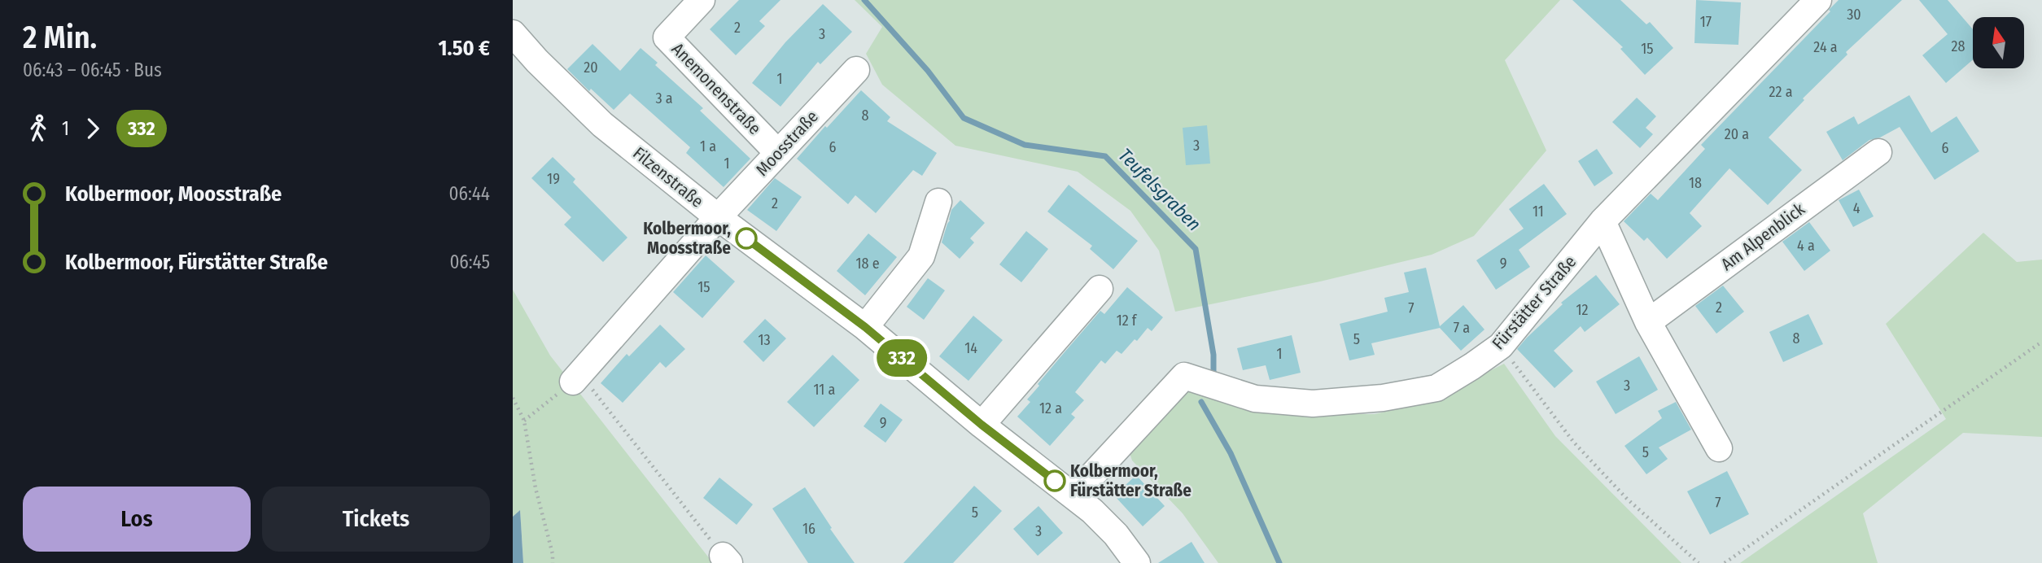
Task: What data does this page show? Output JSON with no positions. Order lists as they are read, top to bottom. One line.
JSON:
{"streets":{"street":["Anemonenstraße","Moosstraße","Filzenstraße","Am Alpenblick","Fürstätter Straße"]},"crossings":[["Anemonenstraße","Moosstraße"],["Moosstraße","Filzenstraße"],["Filzenstraße","Fürstätter Straße"]],"water":["Teufelsgraben"],"places":["Kolbermoor, Moosstraße","Kolbermoor, Fürstätter Straße"],"lines":["bus line 332"],"house_numbers":["30","17","2","3","28","24 a","15","20","1","22 a","3 a","8","20 a","3","1 a","6","6","1","19","18","2","4","11","4 a","18 e","9","15","2","7","12","12 f","7 a","8","5","13","14","1","3","11 a","12 a","9","5","7","5","16","3"],"north":"top","page":{"heading":["2 Min.","06:43 – 06:45 · Bus","1.50 €"],"on_map":"332","legs":["1","332"],"list":[{"name":"Kolbermoor, Moosstraße","value":"06:44"},{"name":"Kolbermoor, Fürstätter Straße","value":"06:45"}],"buttons":["Los","Tickets"]}}
